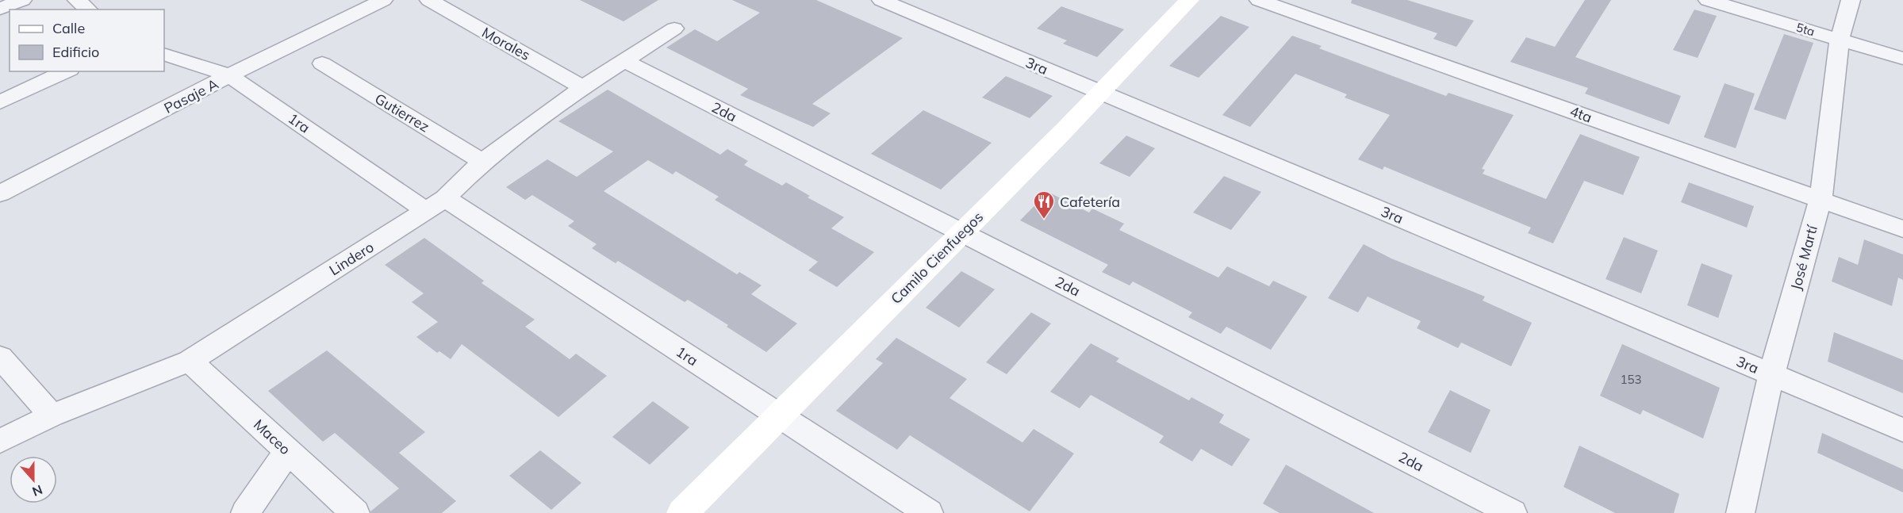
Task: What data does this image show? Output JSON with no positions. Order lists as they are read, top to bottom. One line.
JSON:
{"streets":{"street":["5ta","Morales","3ra","Pasaje A","2da","Gutierrez","4ta","1ra","Camilo Cienfuegos","José Martí","Lindero","Maceo"]},"crossings":[["5ta","José Martí"],["Morales","Lindero"],["3ra","Camilo Cienfuegos"],["3ra","José Martí"],["Pasaje A","1ra"],["2da","Camilo Cienfuegos"],["2da","Lindero"],["Gutierrez","Lindero"],["4ta","José Martí"],["1ra","Camilo Cienfuegos"],["1ra","Lindero"],["Lindero","Maceo"]],"places":{"restaurant":["Cafetería"]},"house_numbers":["153"],"legend":["Calle","Edificio"],"north":"bottom"}
